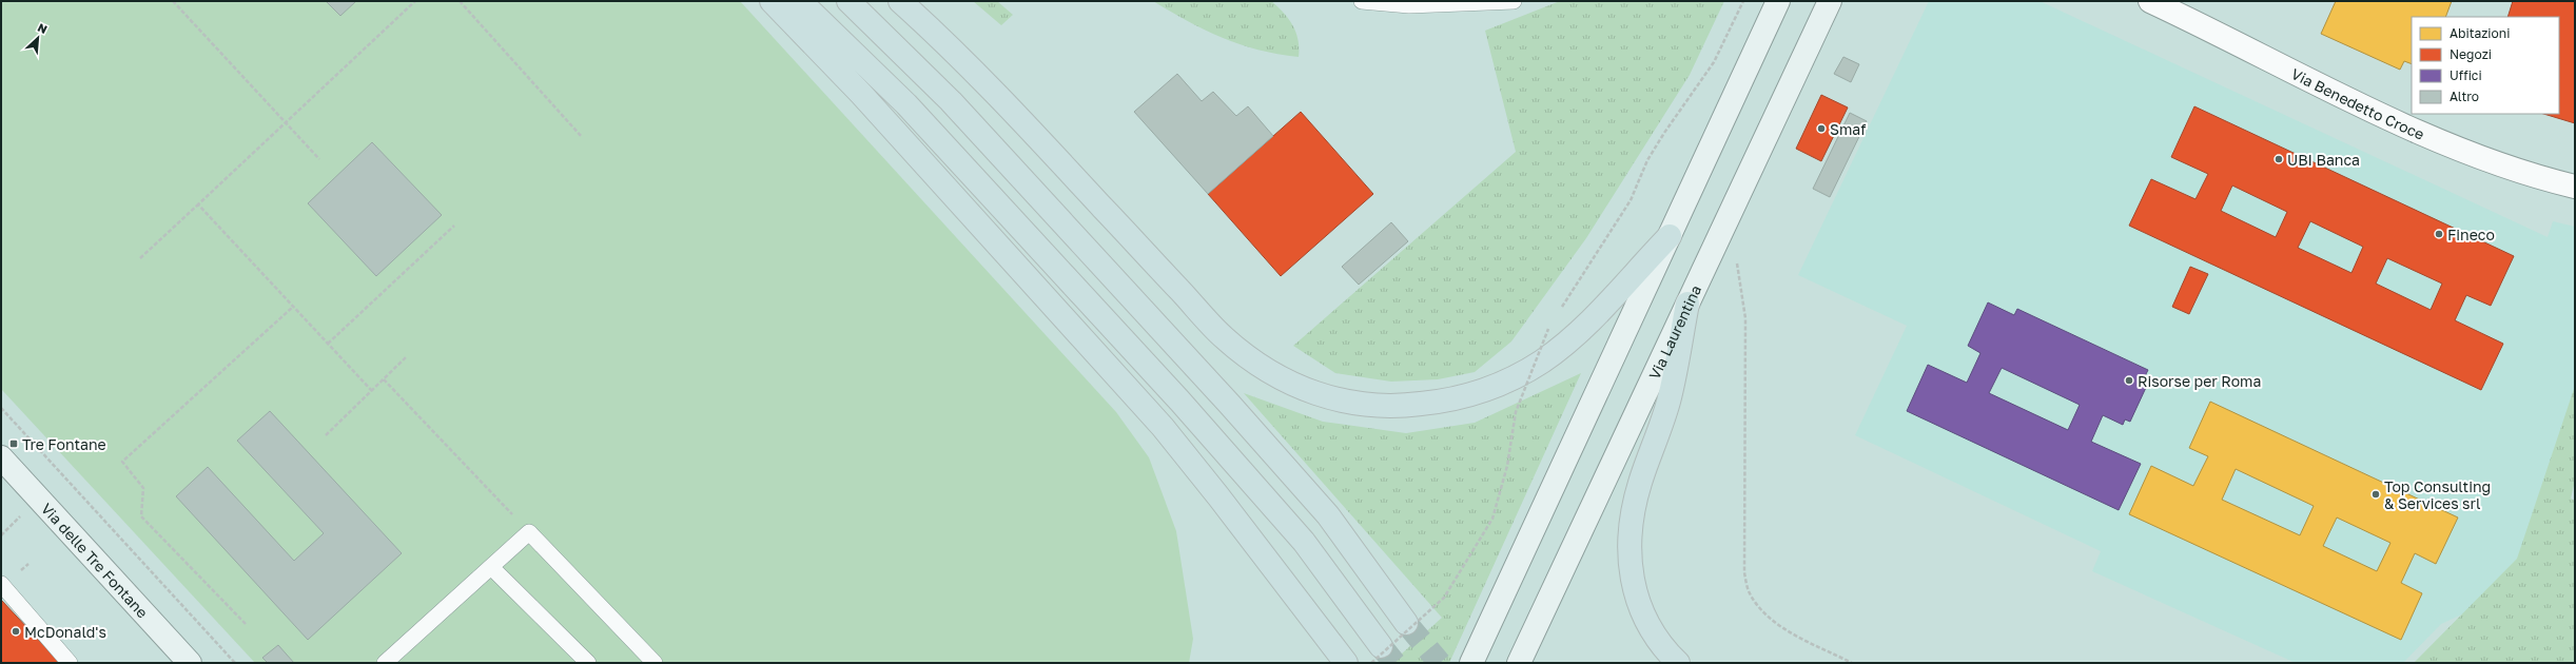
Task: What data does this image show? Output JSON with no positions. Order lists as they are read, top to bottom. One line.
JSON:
{"streets":{"main road":["Via Laurentina","Via delle Tre Fontane"],"street":["Via Benedetto Croce"]},"places":{"other":["Smaf","UBI Banca","Fineco","Risorse per Roma","Top Consulting & Services srl","McDonald's"],"transit":["Tre Fontane"]},"legend":["Abitazioni","Negozi","Uffici","Altro"],"north":"top right"}
